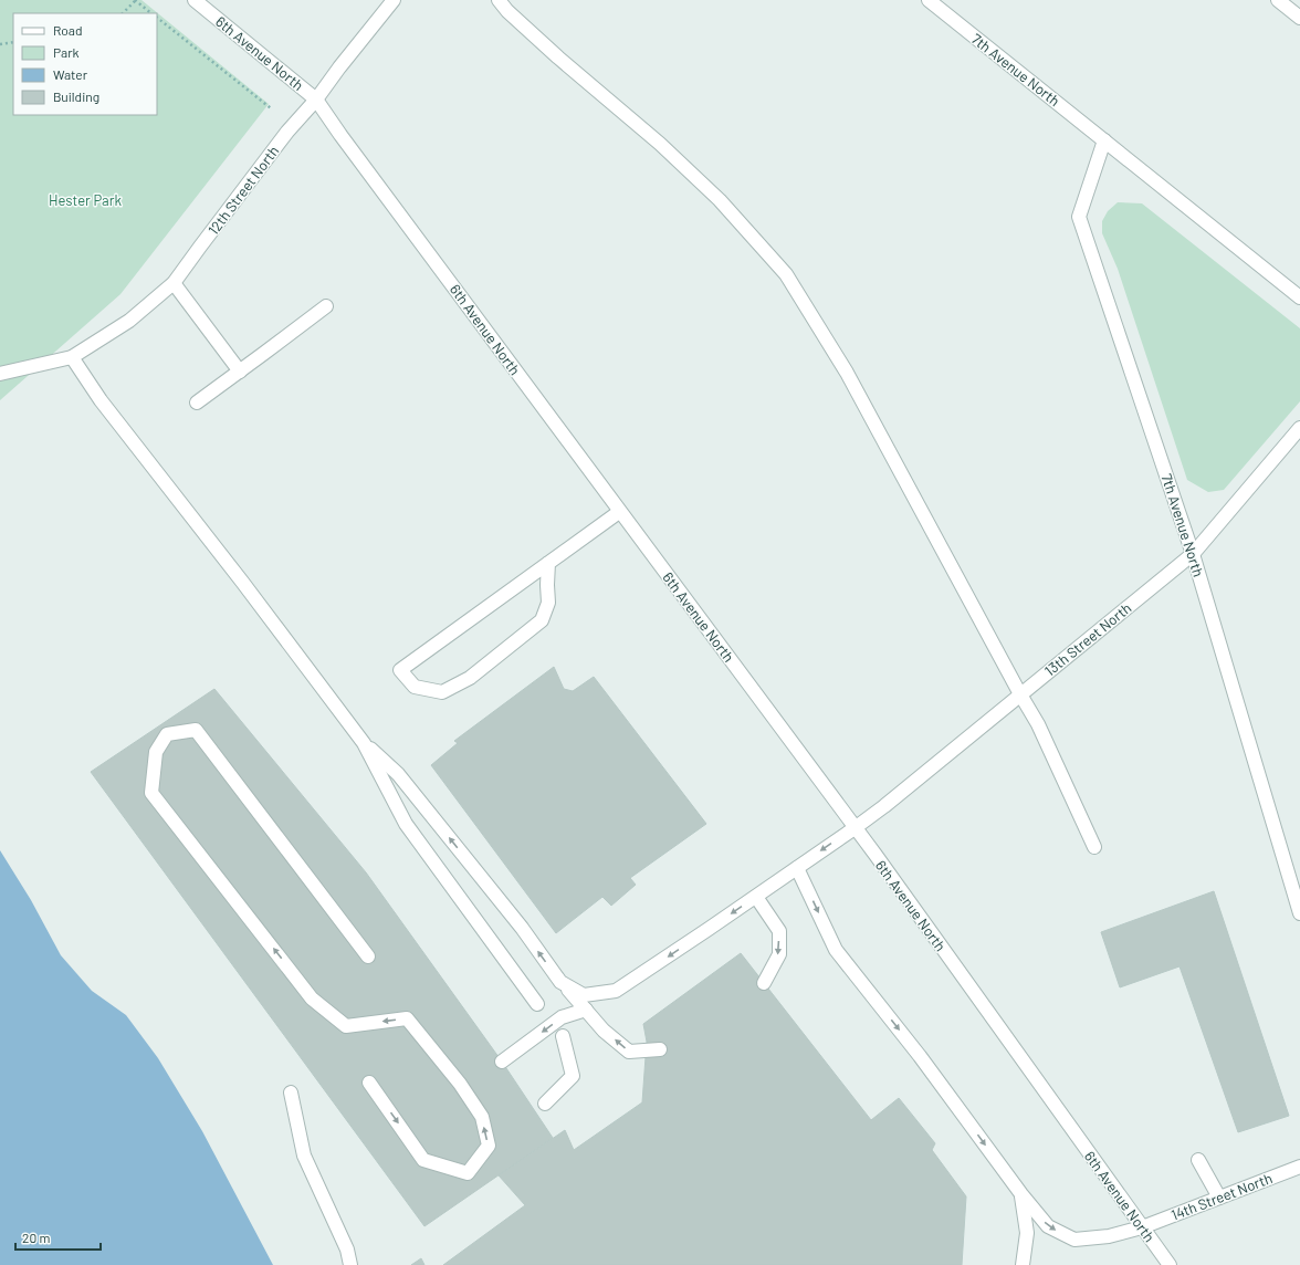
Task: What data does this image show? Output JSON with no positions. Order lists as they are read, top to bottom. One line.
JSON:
{"streets":{"street":["6th Avenue North","7th Avenue North","12th Street North","13th Street North","14th Street North"]},"crossings":[["6th Avenue North","12th Street North"],["6th Avenue North","13th Street North"],["6th Avenue North","14th Street North"],["7th Avenue North","13th Street North"],["13th Street North","14th Street North"]],"one_way":["14th Street North"],"parks":["Hester Park"],"legend":["Road","Park","Water","Building"],"scale_bar":"20 m"}
